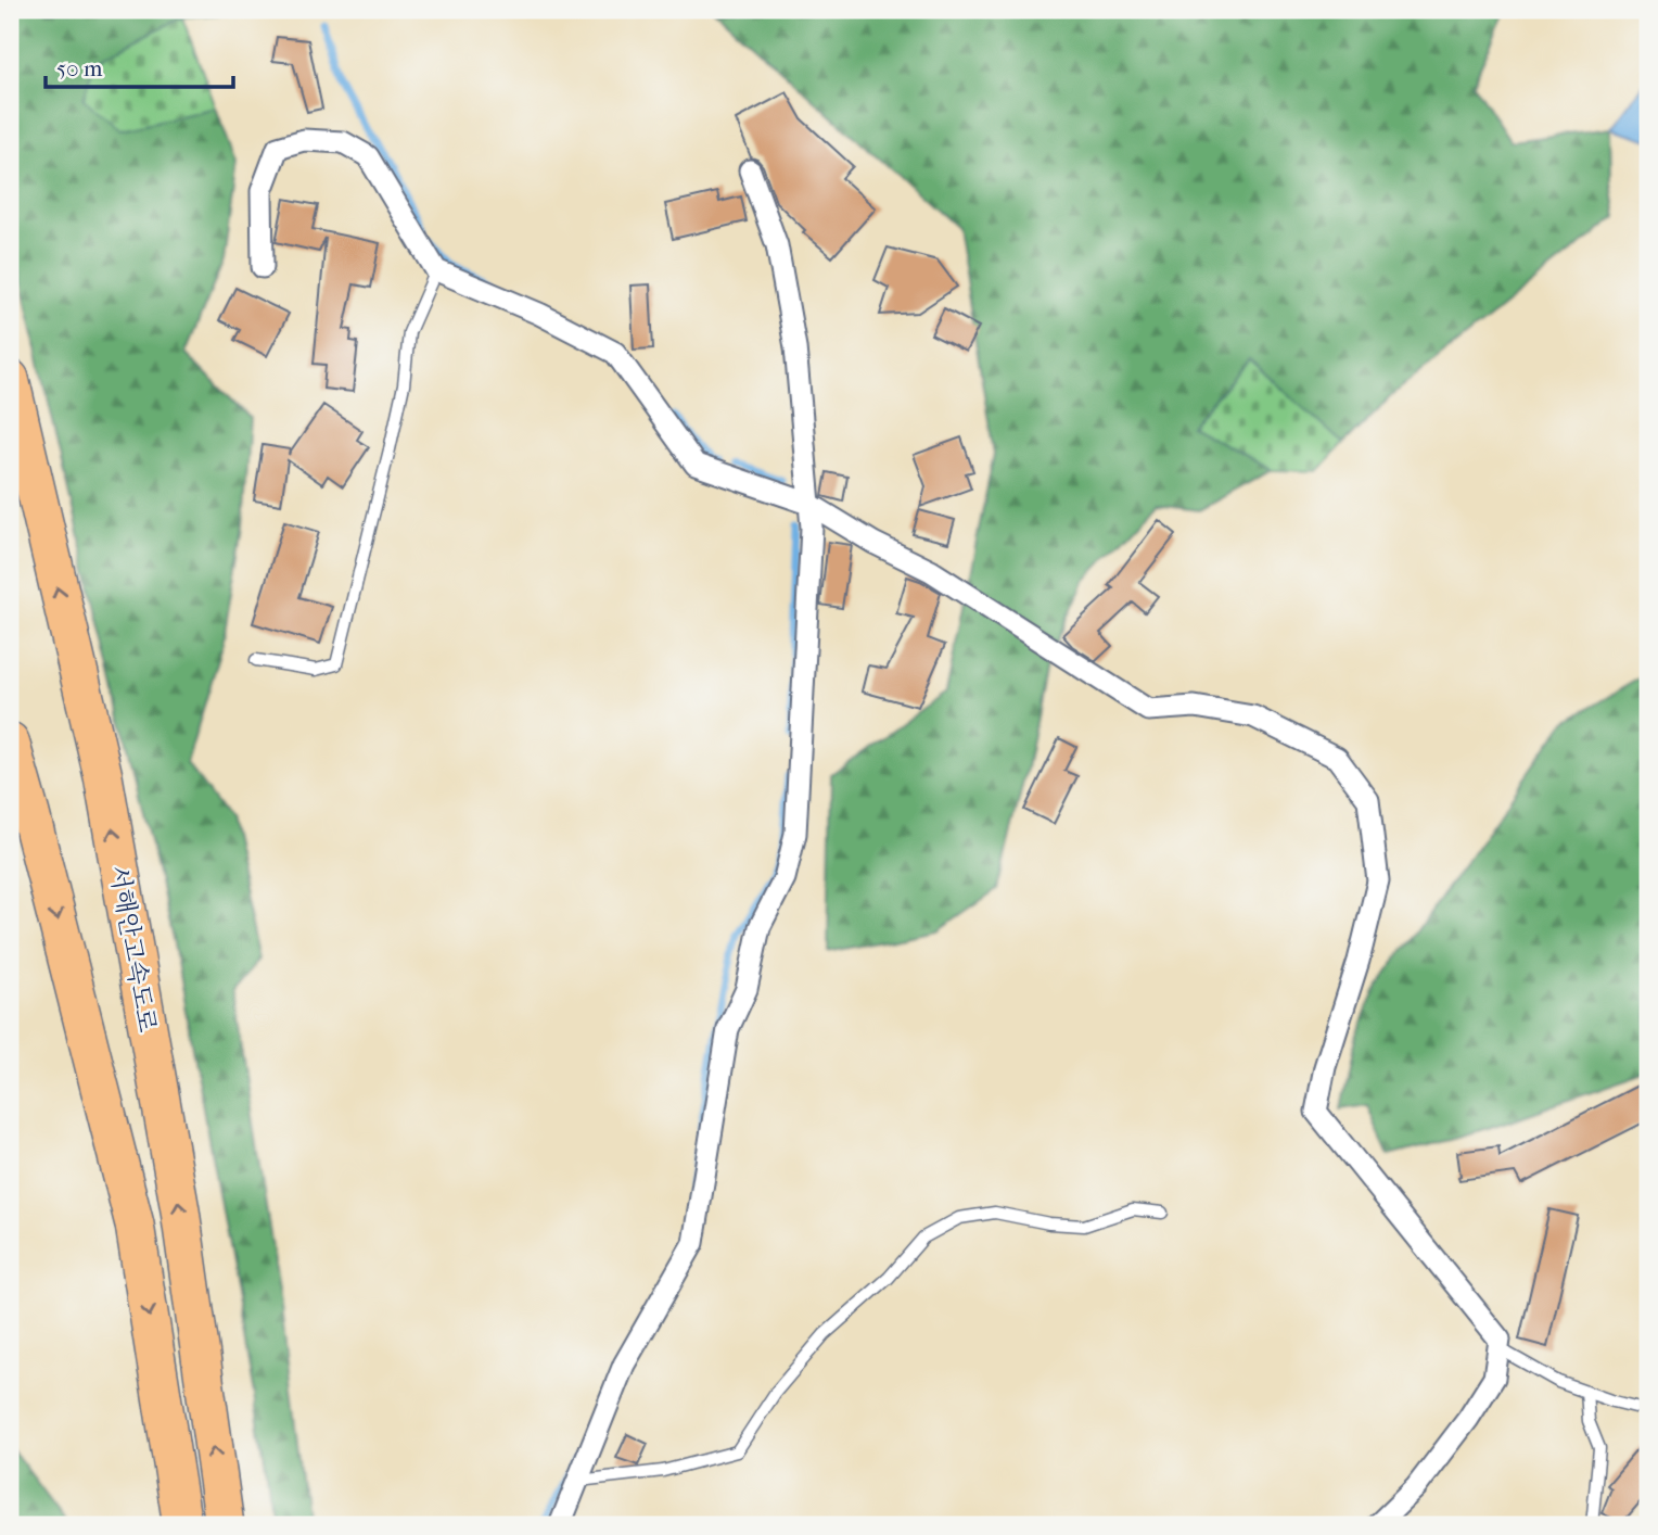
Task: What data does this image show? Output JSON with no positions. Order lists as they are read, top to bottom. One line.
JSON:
{"streets":{"highway":["서해안고속도로"]},"scale_bar":"50 m"}
